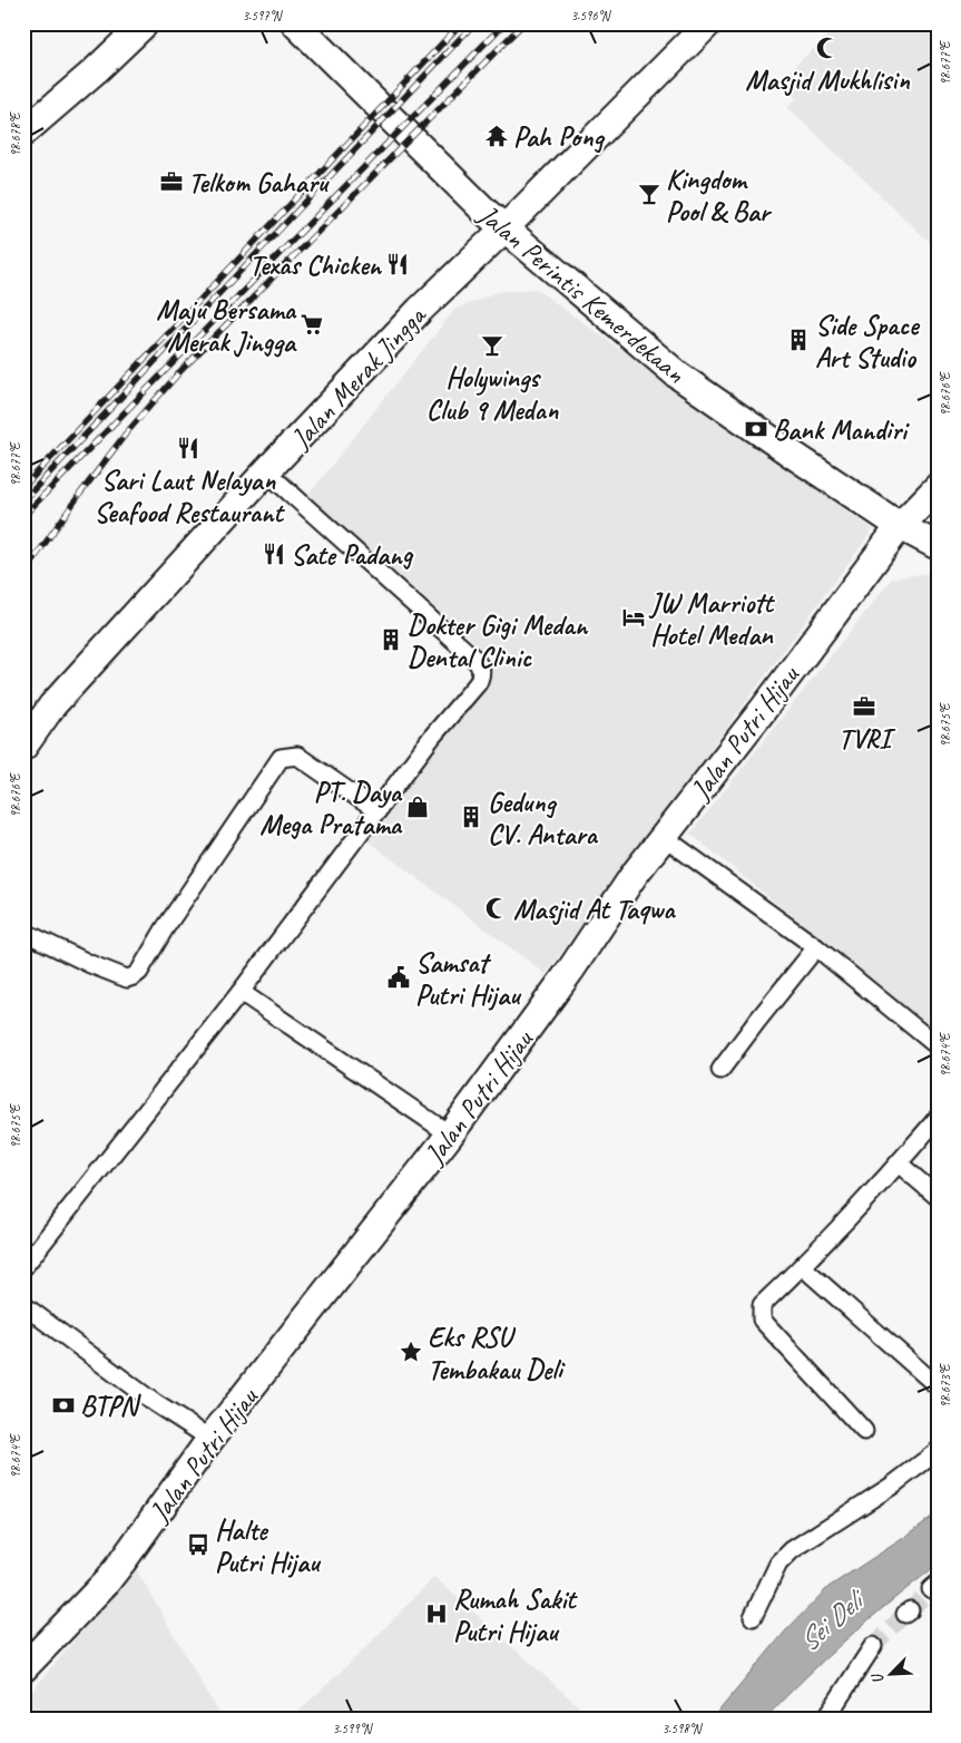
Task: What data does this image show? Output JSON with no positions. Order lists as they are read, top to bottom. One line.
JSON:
{"streets":{"main road":["Jalan Perintis Kemerdekaan","Jalan Merak Jingga","Jalan Putri Hijau"]},"crossings":[["Jalan Perintis Kemerdekaan","Jalan Merak Jingga"],["Jalan Perintis Kemerdekaan","Jalan Putri Hijau"]],"water":["Sei Deli"],"places":{"mosque":["Masjid Mukhlisin","Masjid At Taqwa"],"temple":["Pah Pong"],"office":["Telkom Gaharu","TVRI"],"bar":["Kingdom Pool & Bar","Holywings Club 9 Medan"],"restaurant":["Texas Chicken","Sari Laut Nelayan Seafood Restaurant","Sate Padang"],"supermarket":["Maju Bersama Merak Jingga"],"building":["Side Space Art Studio","Dokter Gigi Medan Dental Clinic","Gedung CV. Antara"],"bank":["Bank Mandiri","BTPN"],"hotel":["JW Marriott Hotel Medan"],"shop":["PT. Daya Mega Pratama"],"public building":["Samsat Putri Hijau"],"place":["Eks RSU Tembakau Deli"],"bus stop":["Halte Putri Hijau"],"hospital":["Rumah Sakit Putri Hijau"]},"north":"bottom left","coordinates":["3.597°N","3.596°N","98.677°E","98.678°E","98.676°E","98.675°E","98.674°E","98.673°E","3.599°N","3.598°N"]}
